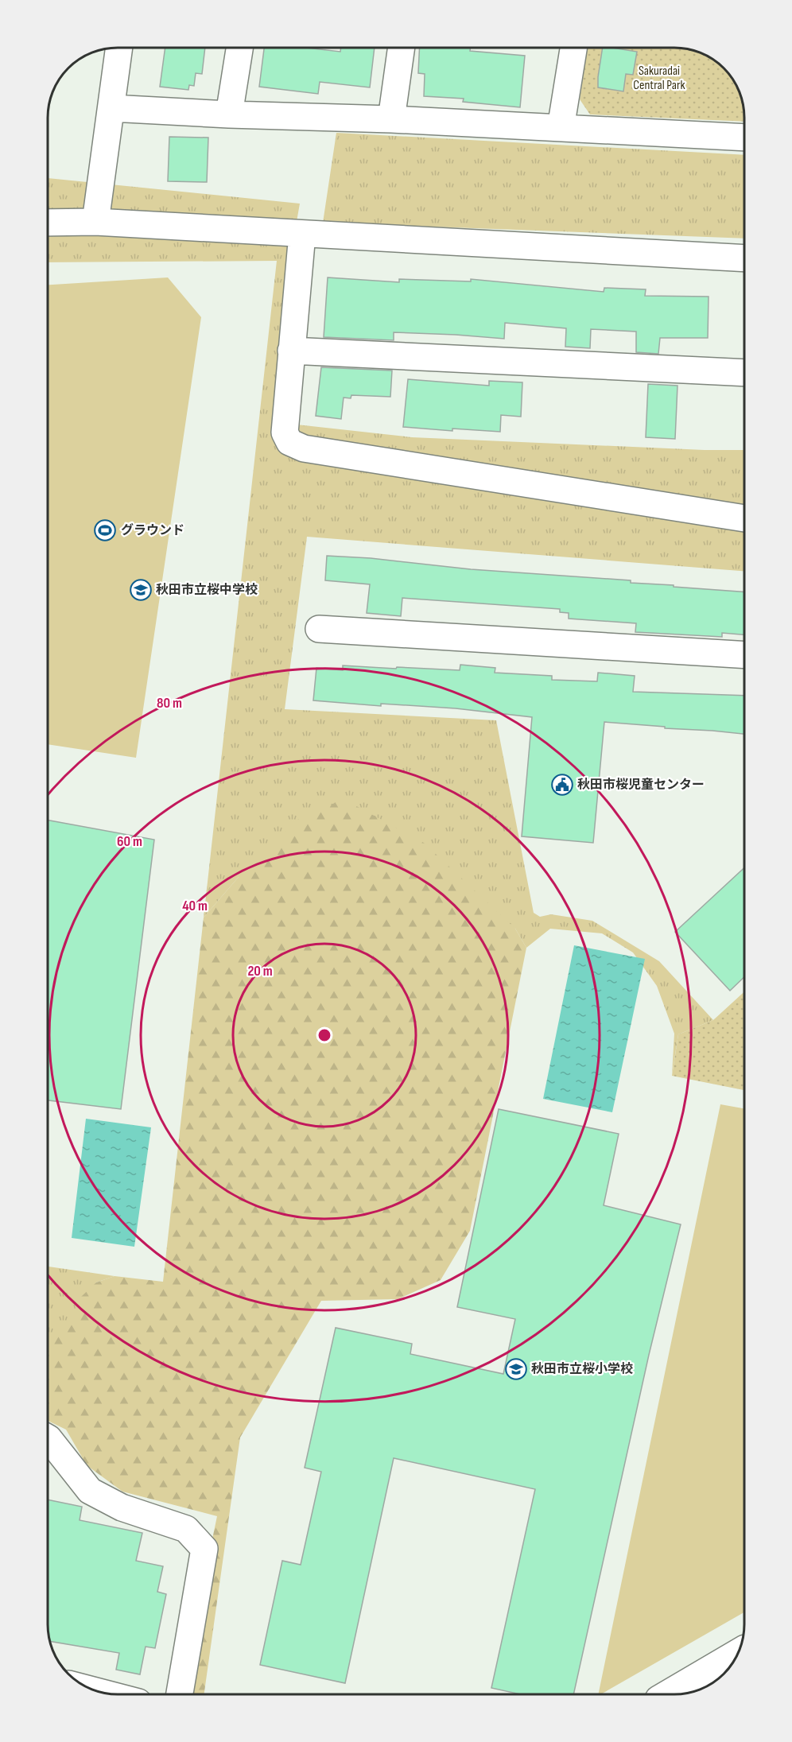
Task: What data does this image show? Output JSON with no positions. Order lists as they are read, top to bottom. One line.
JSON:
{"parks":["Sakuradai Central Park"],"places":{"sports":["グラウンド"],"school or university":["秋田市立桜中学校","秋田市立桜小学校"],"public building":["秋田市桜児童センター"]},"rings":["80 m","60 m","40 m","20 m"]}
